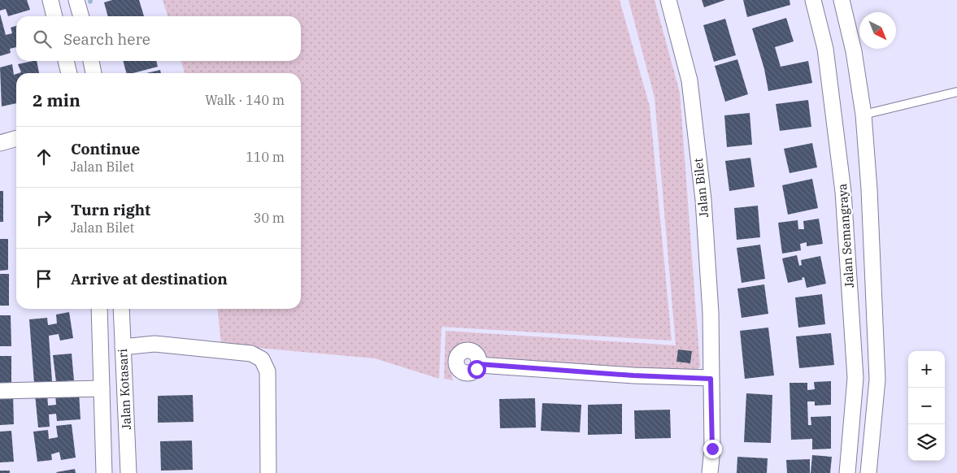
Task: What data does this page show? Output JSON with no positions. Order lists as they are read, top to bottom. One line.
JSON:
{"streets":{"street":["Jalan Bilet","Jalan Semangraya","Jalan Kotasari"]},"north":"bottom right","page":{"search":"Search here","heading":["2 min","Walk · 140 m"],"list":[["Continue","Jalan Bilet","110 m"],["Turn right","Jalan Bilet","30 m"],"Arrive at destination"],"map_buttons":["+","−"]}}
